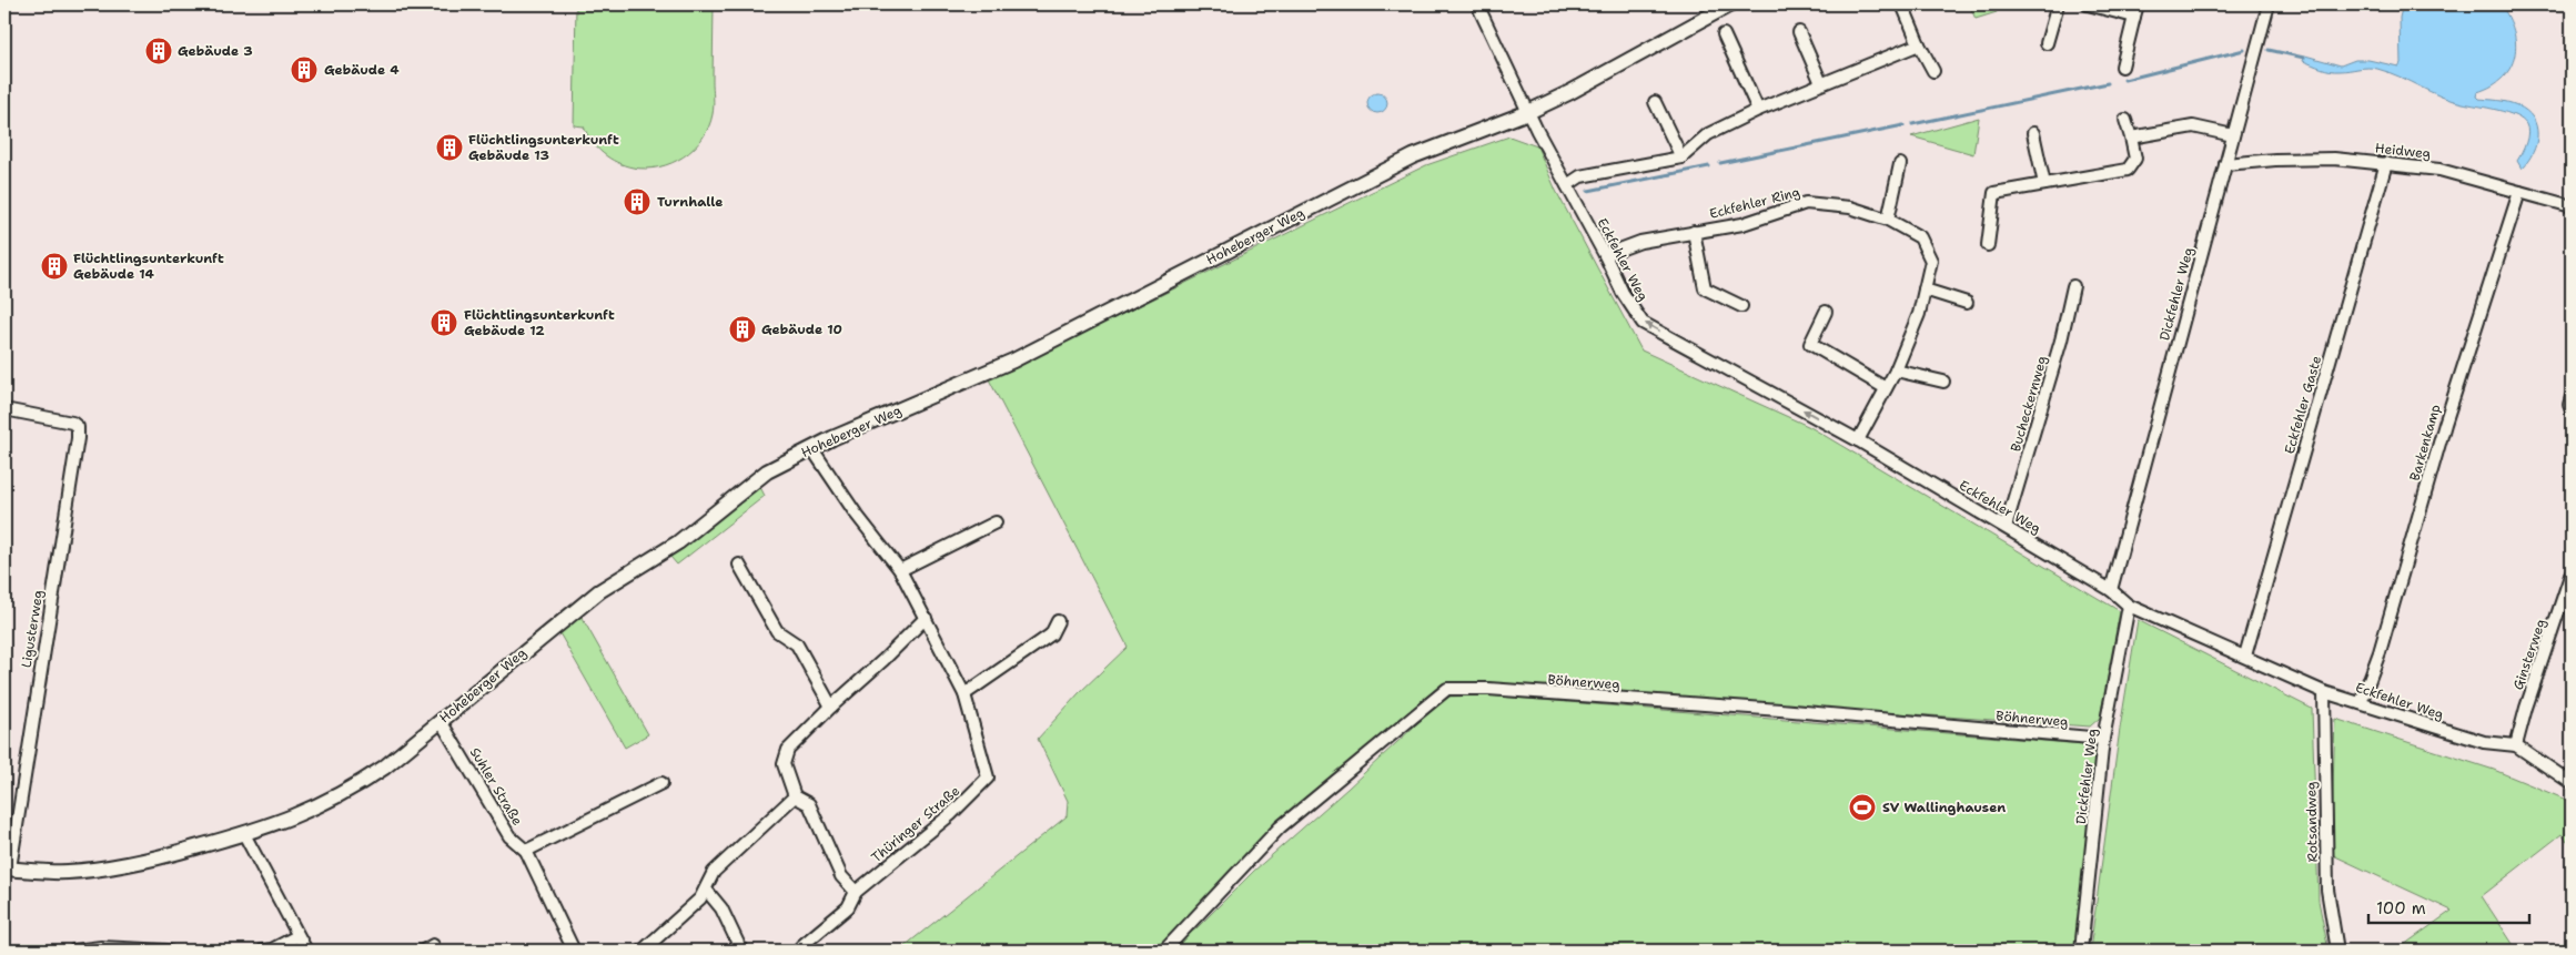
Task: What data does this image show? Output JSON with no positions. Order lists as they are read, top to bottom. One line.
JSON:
{"streets":{"street":["Heidweg","Eckfehler Ring","Hoheberger Weg","Eckfehler Weg","Dickfehler Weg","Bucheckernweg","Eckfehler Gaste","Barkenkamp","Ligusterweg","Ginsterweg","Böhnerweg","Suhler Straße","Rotsandweg","Thüringer Straße"]},"crossings":[["Heidweg","Dickfehler Weg"],["Heidweg","Eckfehler Gaste"],["Heidweg","Barkenkamp"],["Eckfehler Ring","Eckfehler Weg"],["Hoheberger Weg","Eckfehler Weg"],["Hoheberger Weg","Ligusterweg"],["Hoheberger Weg","Suhler Straße"],["Hoheberger Weg","Thüringer Straße"],["Eckfehler Weg","Dickfehler Weg"],["Eckfehler Weg","Bucheckernweg"],["Eckfehler Weg","Eckfehler Gaste"],["Eckfehler Weg","Barkenkamp"],["Eckfehler Weg","Ginsterweg"],["Eckfehler Weg","Rotsandweg"],["Dickfehler Weg","Böhnerweg"]],"places":{"building":["Gebäude 3","Gebäude 4","Flüchtlingsunterkunft Gebäude 13","Turnhalle","Flüchtlingsunterkunft Gebäude 14","Flüchtlingsunterkunft Gebäude 12","Gebäude 10"],"sports":["SV Wallinghausen"]},"scale_bar":"100 m"}
